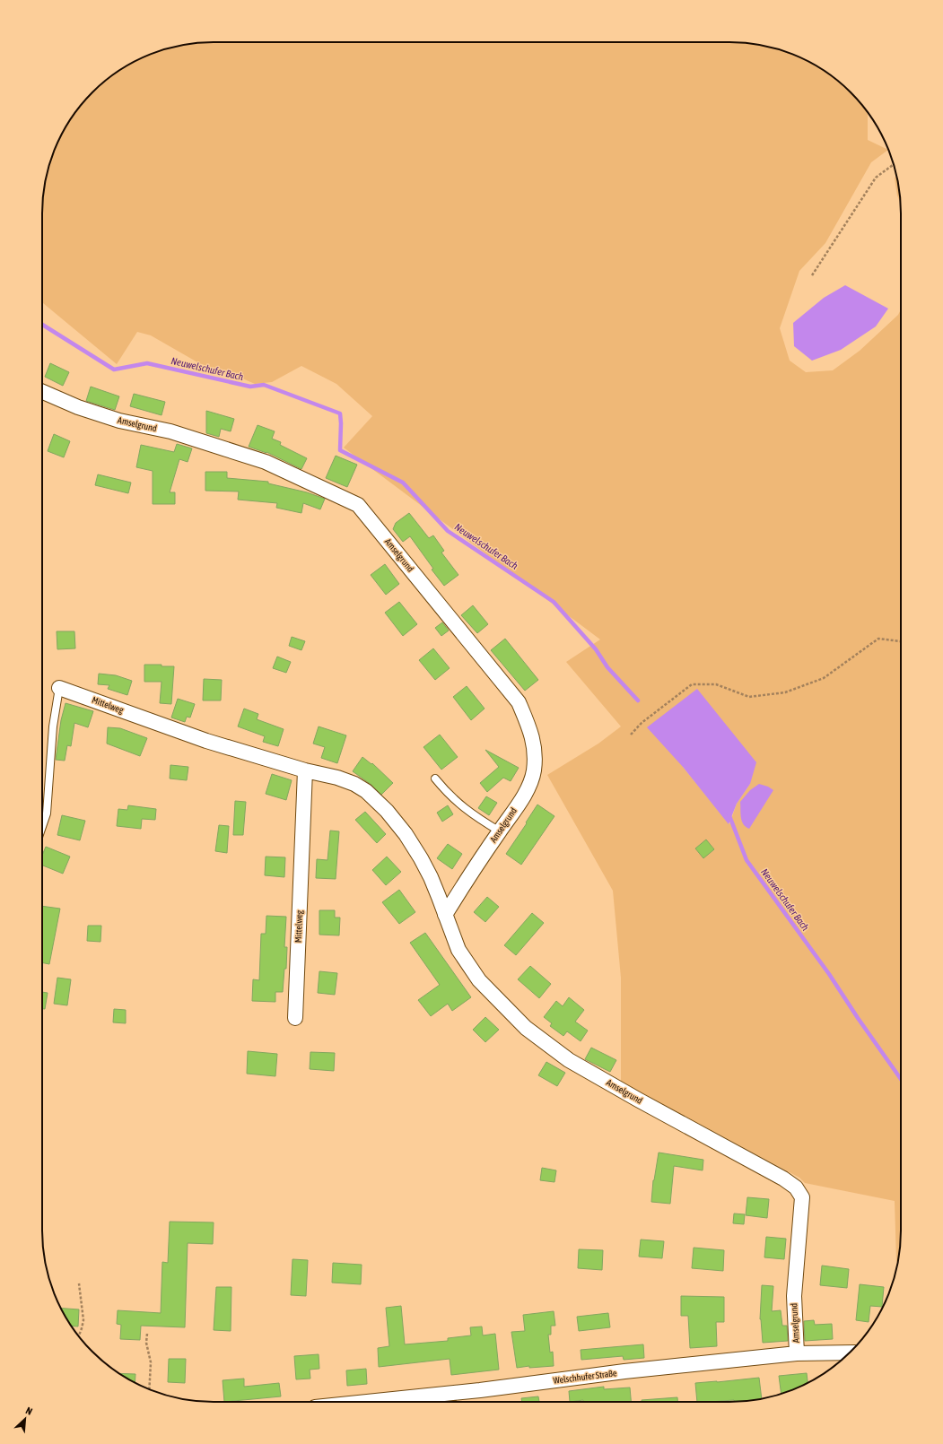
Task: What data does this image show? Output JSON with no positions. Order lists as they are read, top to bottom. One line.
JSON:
{"streets":{"street":["Amselgrund","Mittelweg","Welschhufer Straße"]},"crossings":[["Amselgrund","Mittelweg"],["Amselgrund","Welschhufer Straße"]],"water":["Neuwelschufer Bach"],"north":"top right"}
